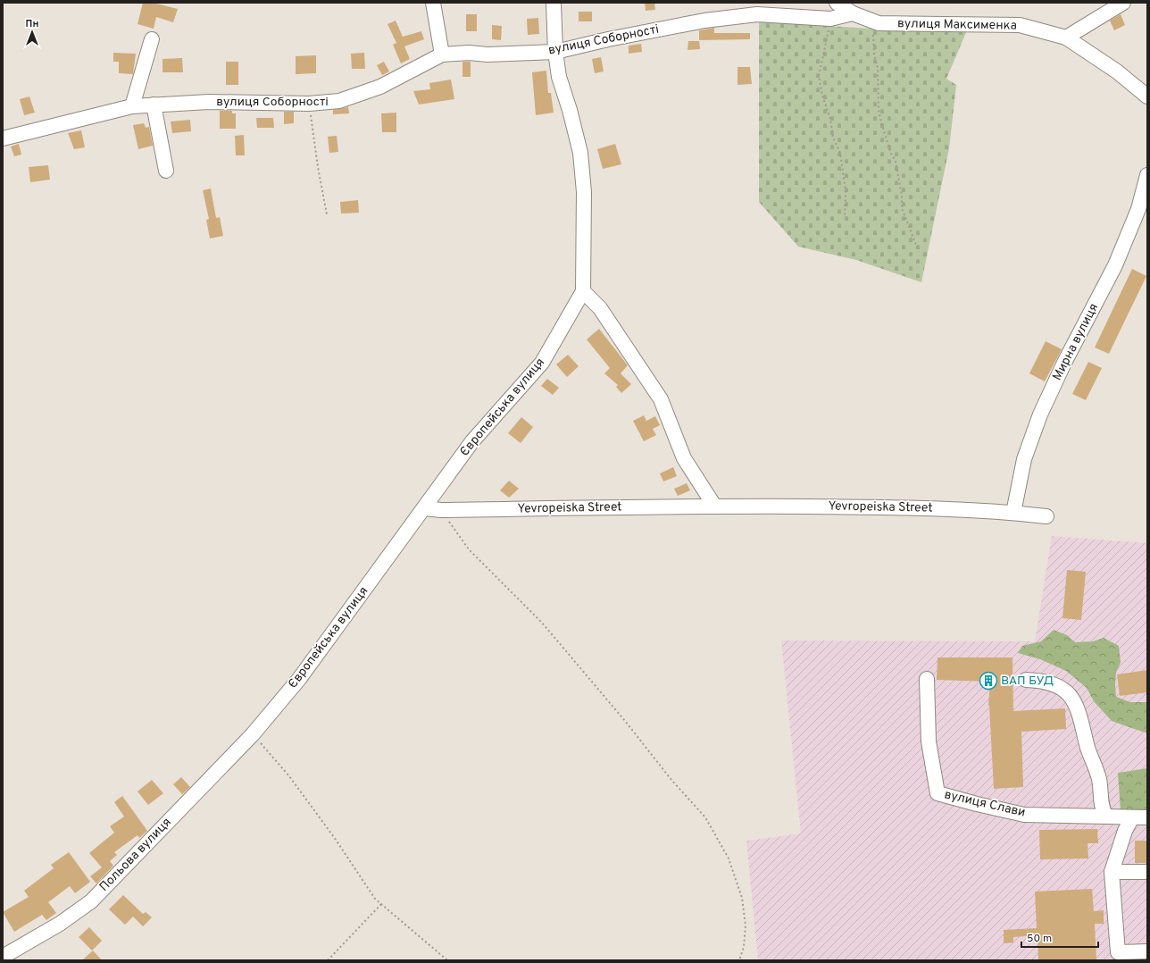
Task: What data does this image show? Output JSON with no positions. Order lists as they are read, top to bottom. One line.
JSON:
{"streets":{"street":["вулиця Максименка","вулиця Соборності","Мирна вулиця","Європейська вулиця","Yevropeiska Street","вулиця Слави","Польова вулиця"]},"crossings":[["вулиця Максименка","вулиця Соборності"],["вулиця Соборності","Європейська вулиця"],["Мирна вулиця","Yevropeiska Street"],["Європейська вулиця","Yevropeiska Street"],["Європейська вулиця","Польова вулиця"]],"places":{"building":["ВАП БУД"]},"scale_bar":"50 m","north":"top"}
